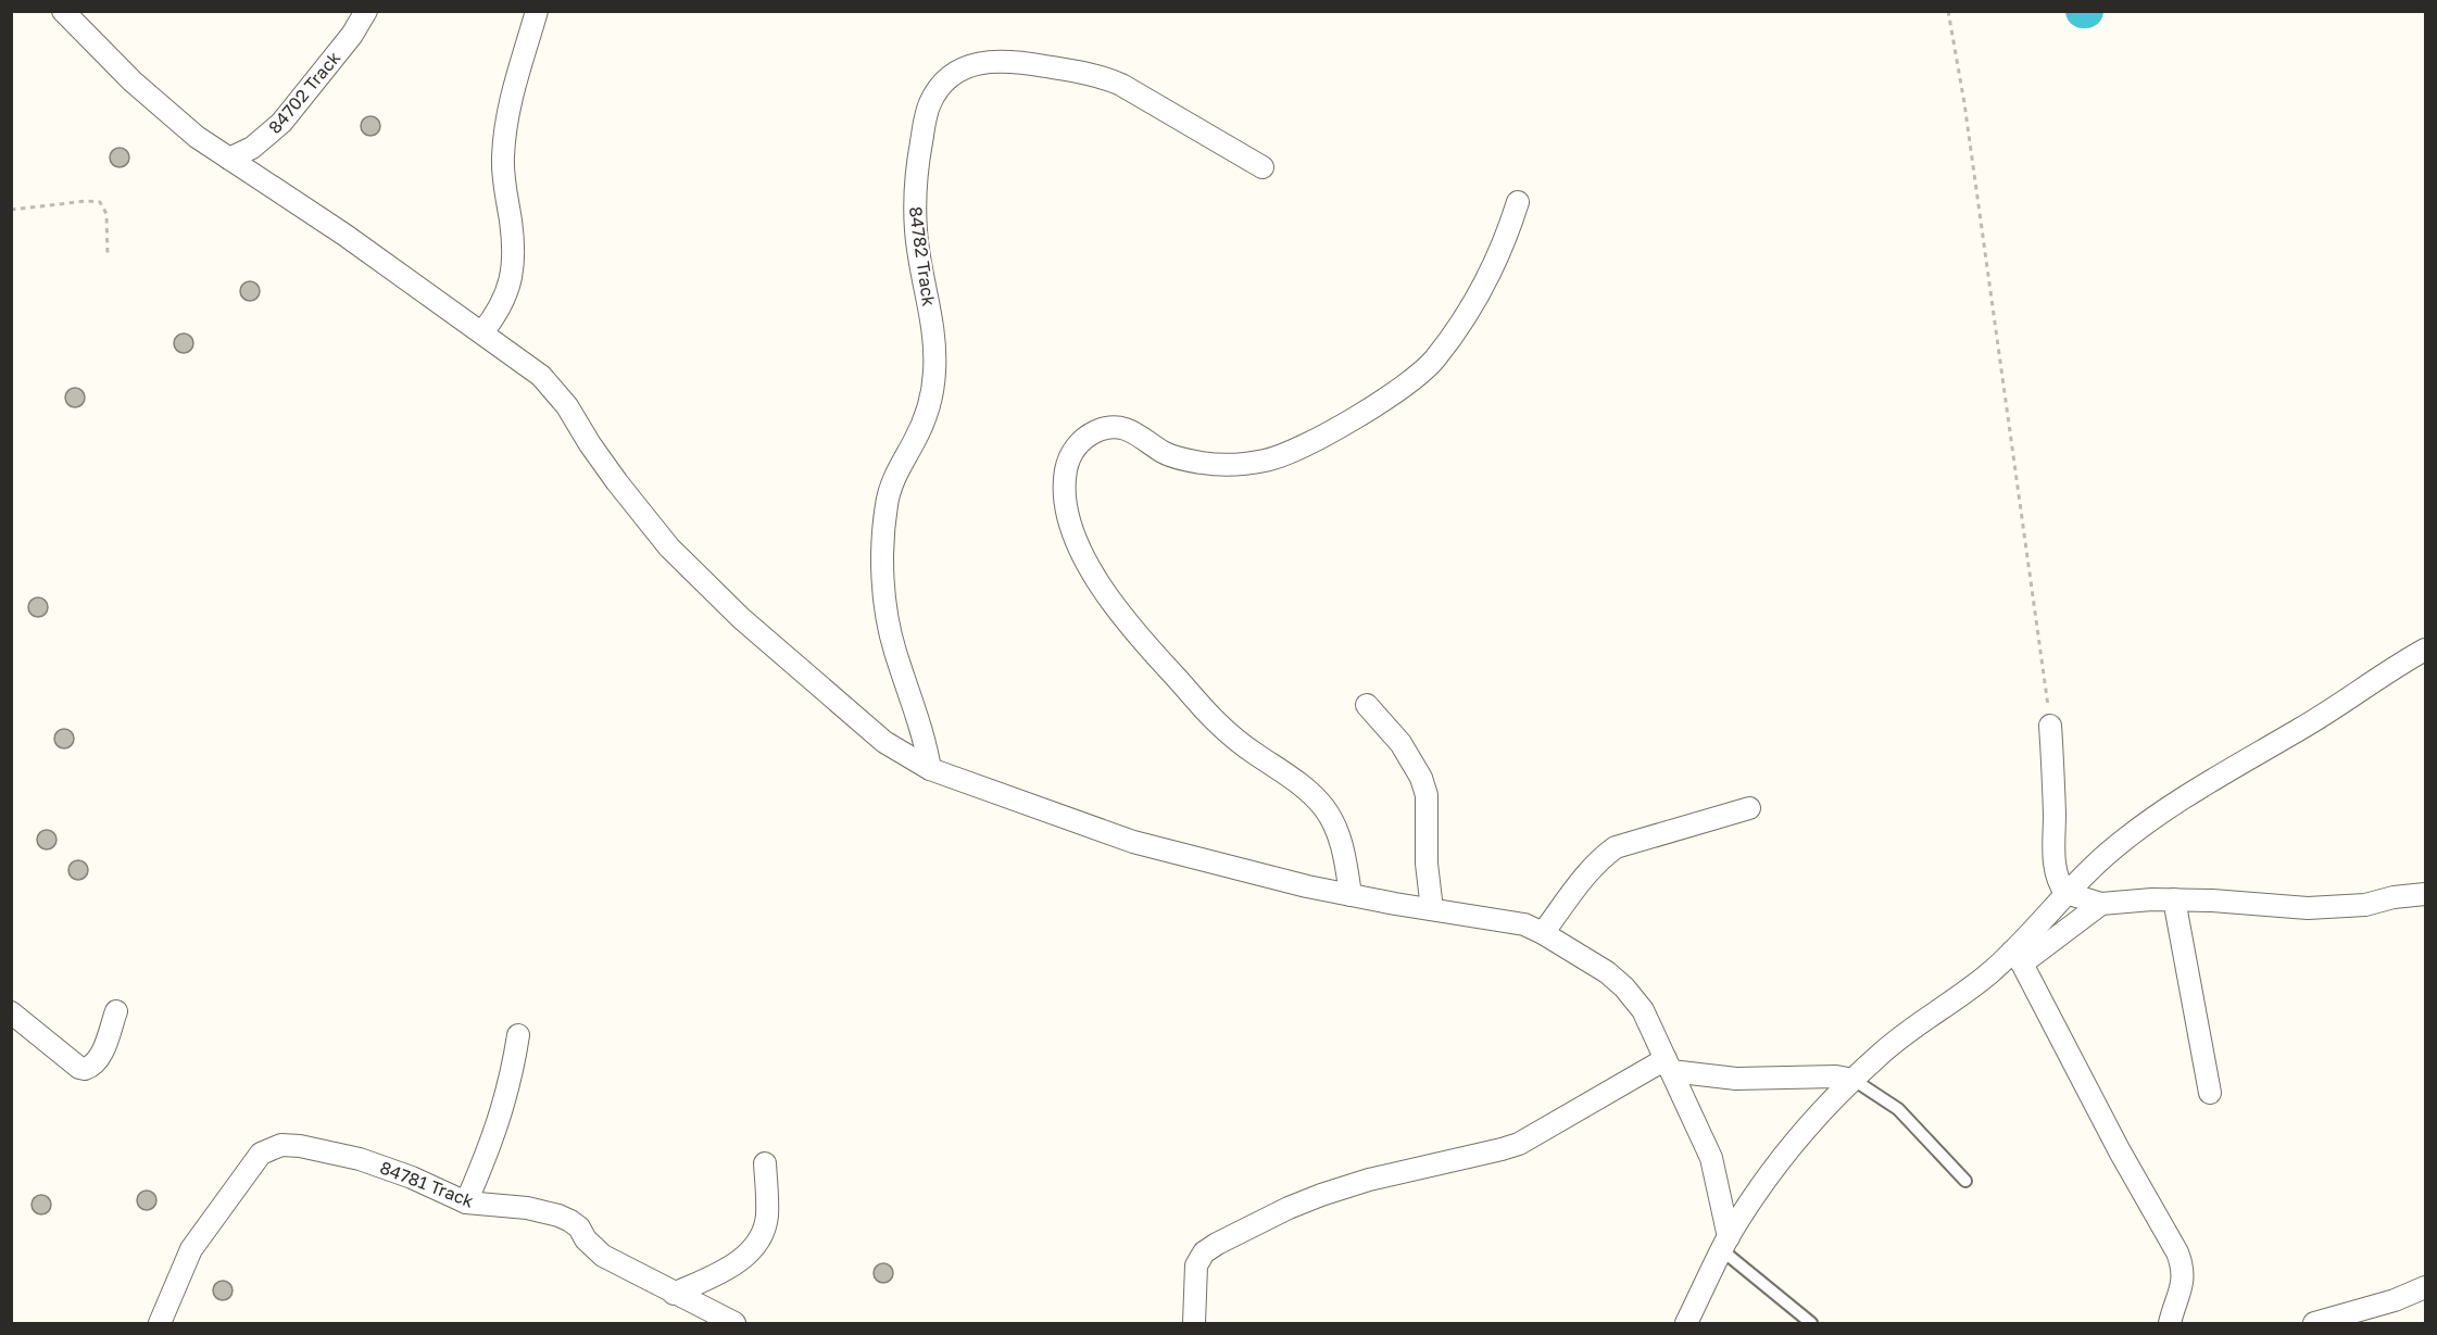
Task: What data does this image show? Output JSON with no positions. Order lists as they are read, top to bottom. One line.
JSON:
{"streets":{"street":["84702 Track","84782 Track","84781 Track"]}}
